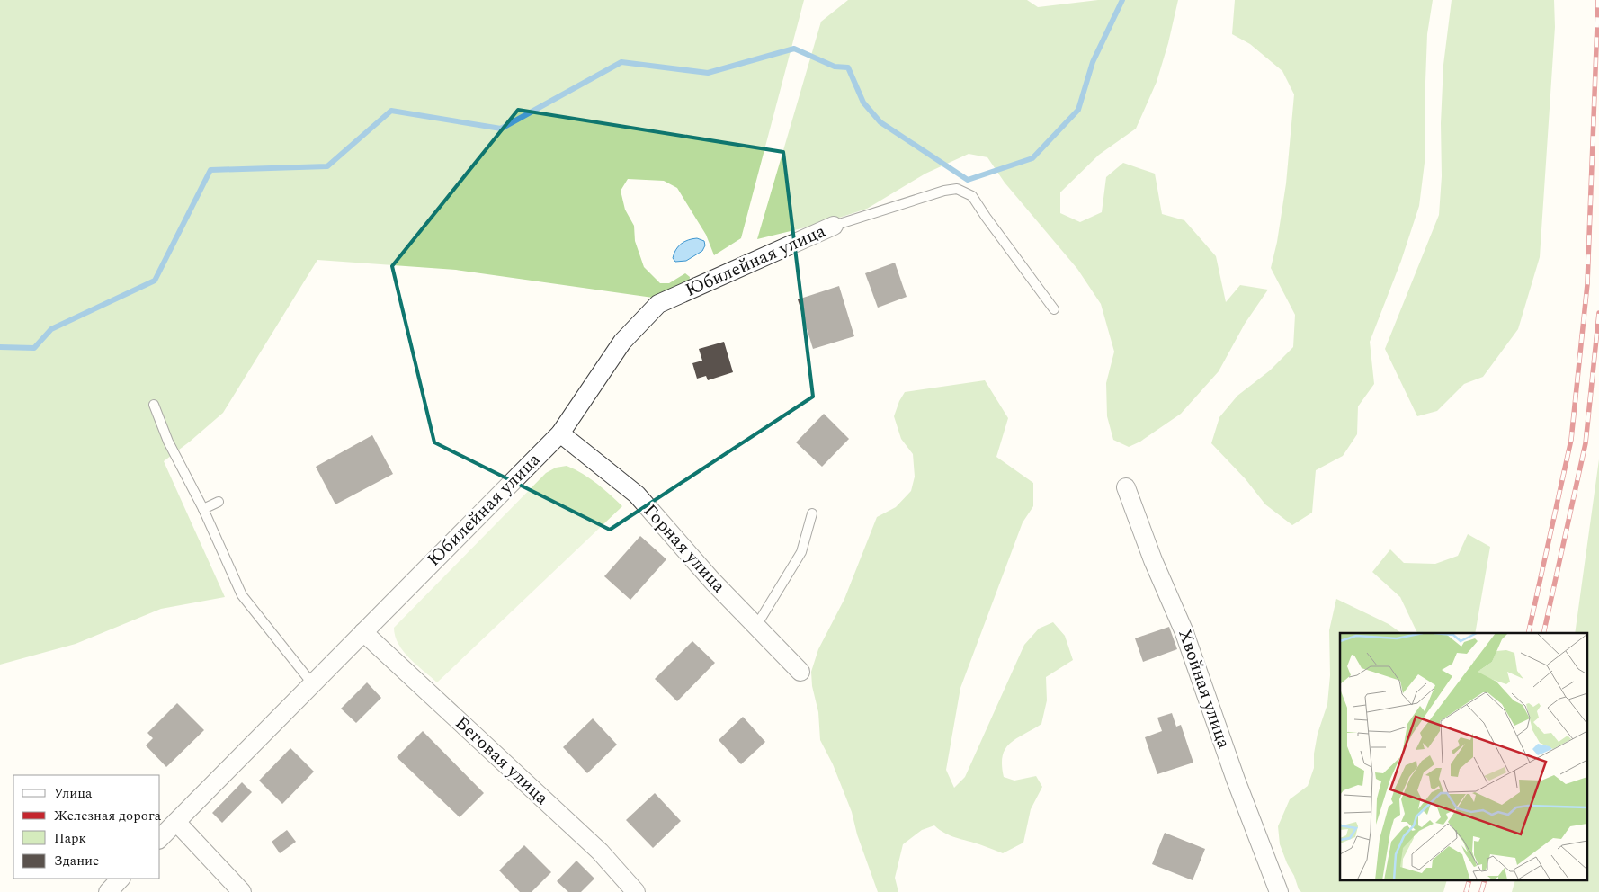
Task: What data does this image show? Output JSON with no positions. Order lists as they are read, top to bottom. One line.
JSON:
{"streets":{"street":["Юбилейная улица","Горная улица","Хвойная улица","Беговая улица"]},"crossings":[["Юбилейная улица","Горная улица"],["Юбилейная улица","Беговая улица"]],"legend":["Улица","Железная дорога","Парк","Здание"]}
